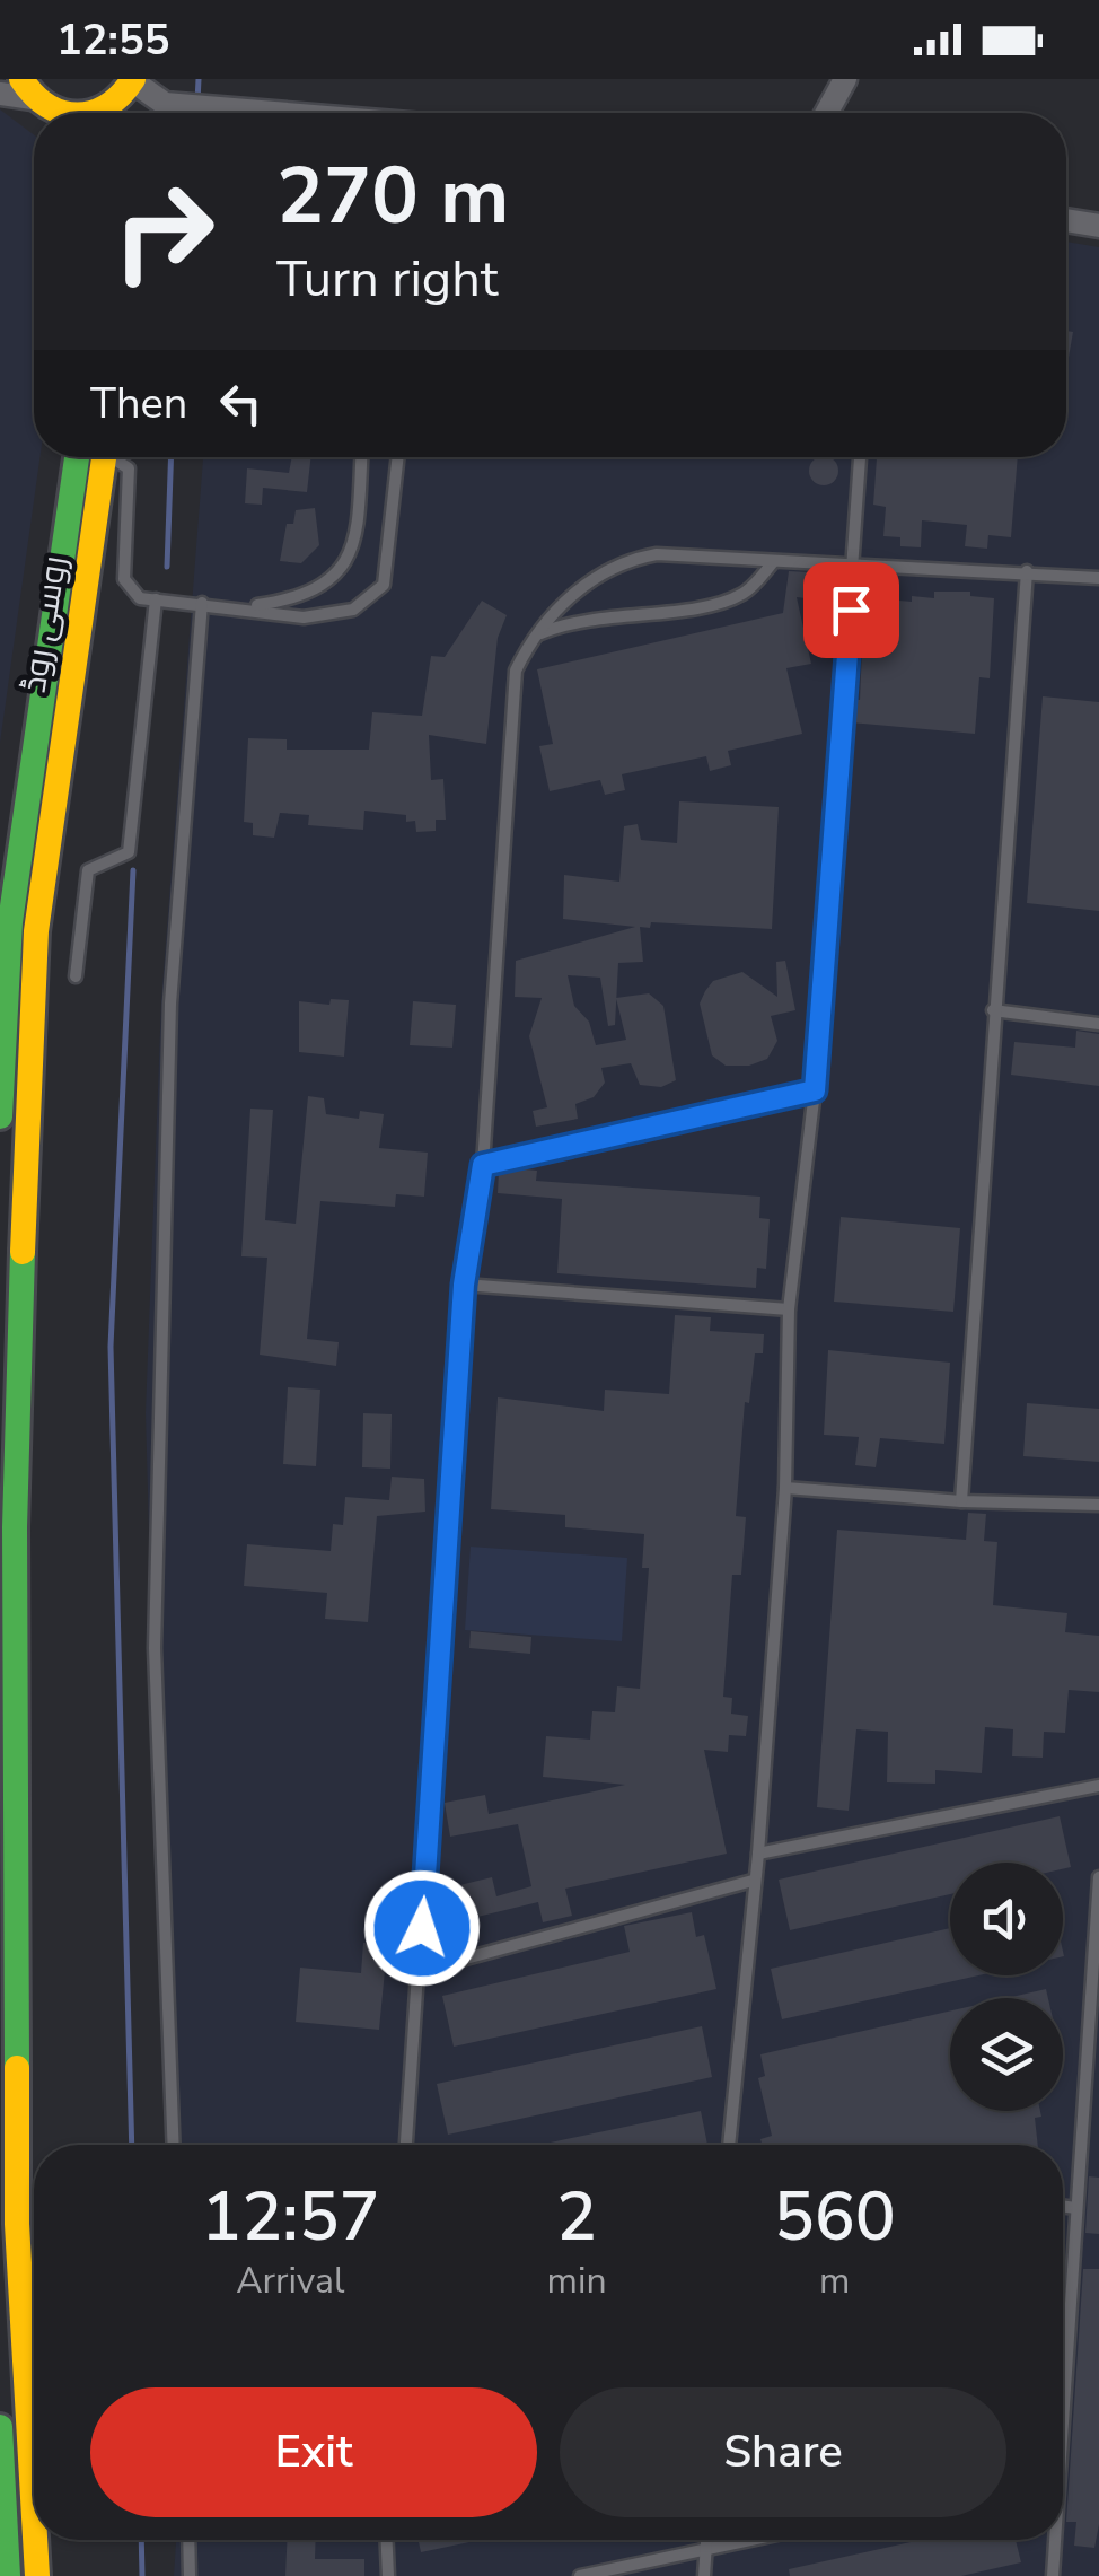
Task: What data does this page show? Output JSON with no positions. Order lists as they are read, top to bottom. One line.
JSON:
{"streets":{"main road":["روسی روڈ"]},"page":{"status":"12:55","turn":["270 m","Turn right"],"then":"Then","eta":["12:57","Arrival","2","min","560","m"],"buttons":["Exit","Share"]}}
